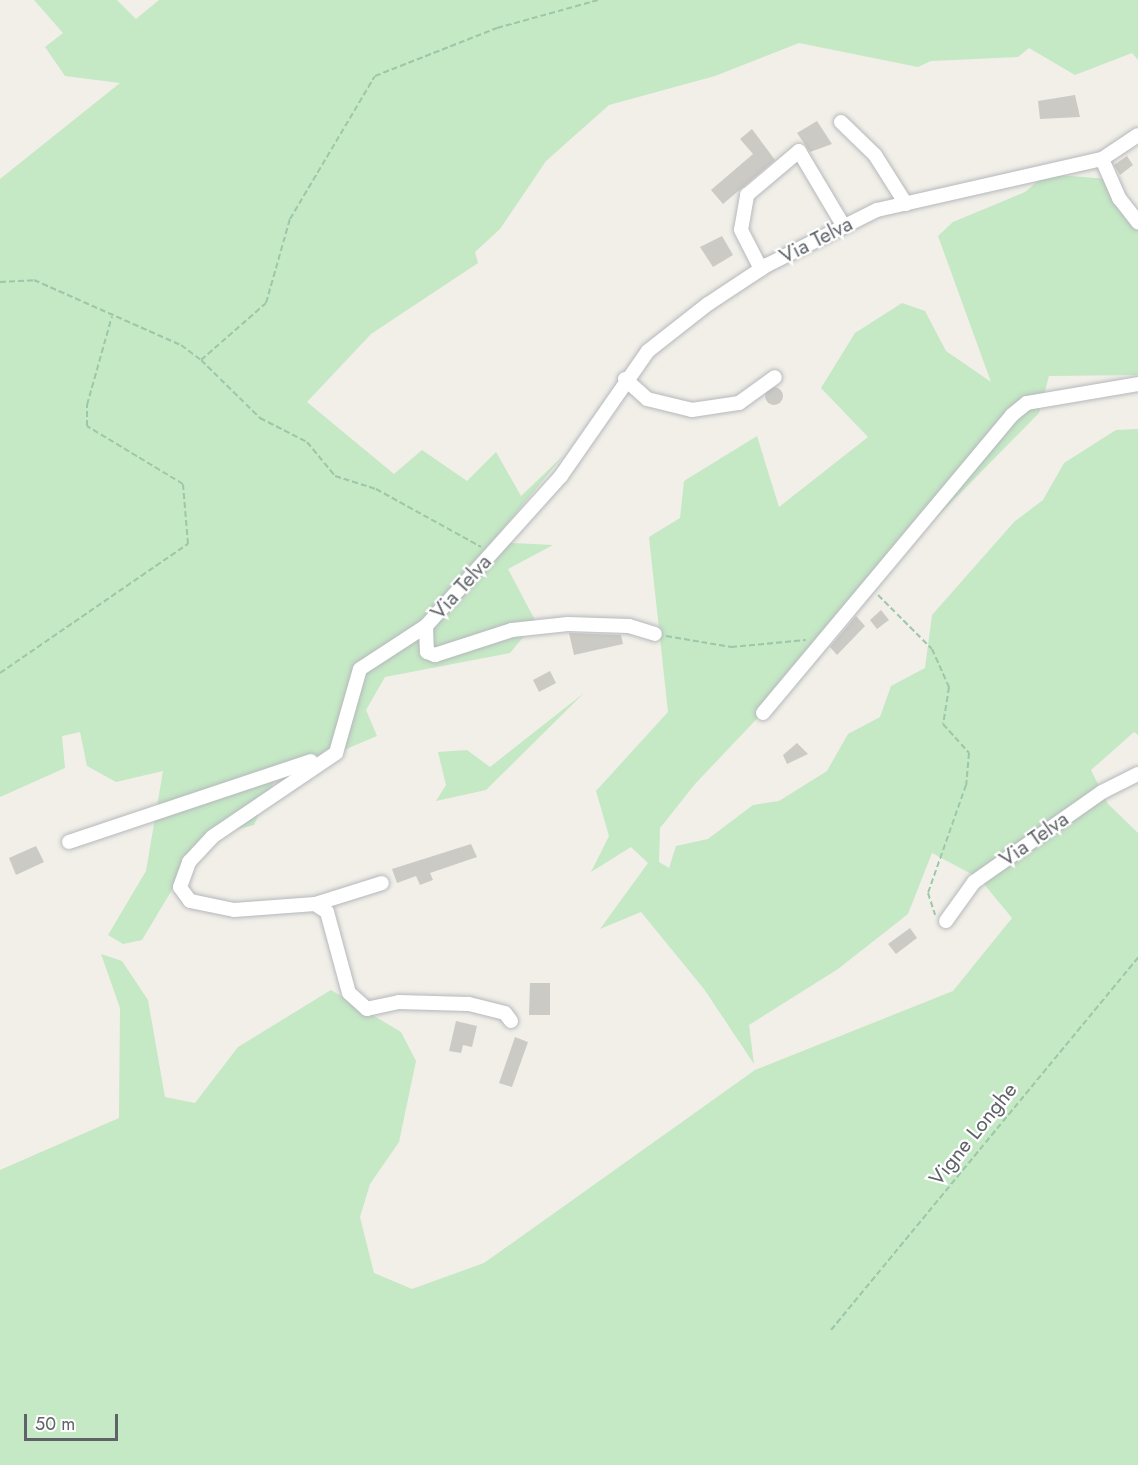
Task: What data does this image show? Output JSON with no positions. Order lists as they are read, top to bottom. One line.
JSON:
{"streets":{"street":["Via Telva"],"path":["Vigne Longhe"]},"scale_bar":"50 m"}
